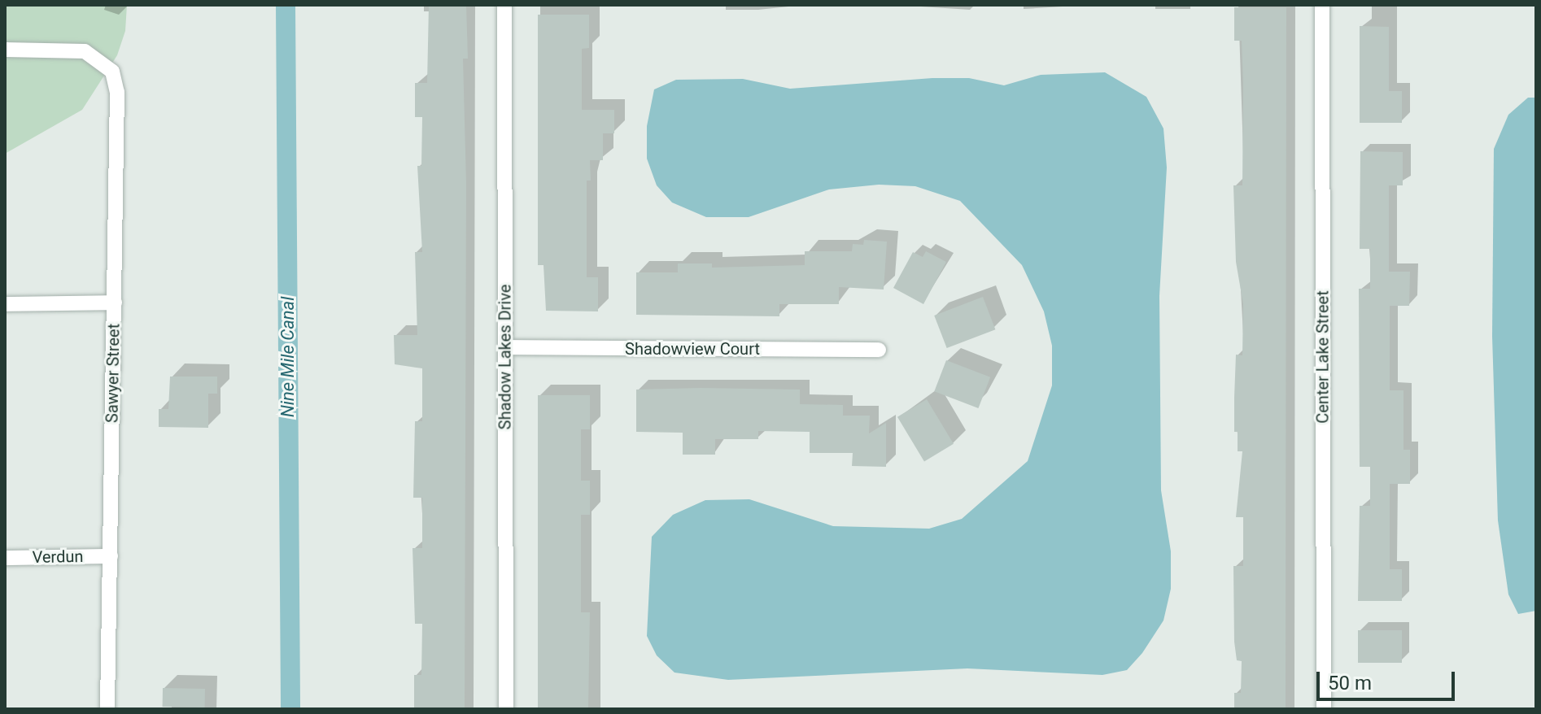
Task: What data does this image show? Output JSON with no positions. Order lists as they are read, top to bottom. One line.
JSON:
{"streets":{"street":["Shadowview Court","Shadow Lakes Drive","Center Lake Street","Sawyer Street","Verdun"]},"crossings":[["Shadowview Court","Shadow Lakes Drive"],["Sawyer Street","Verdun"]],"water":["Nine Mile Canal"],"scale_bar":"50 m"}
